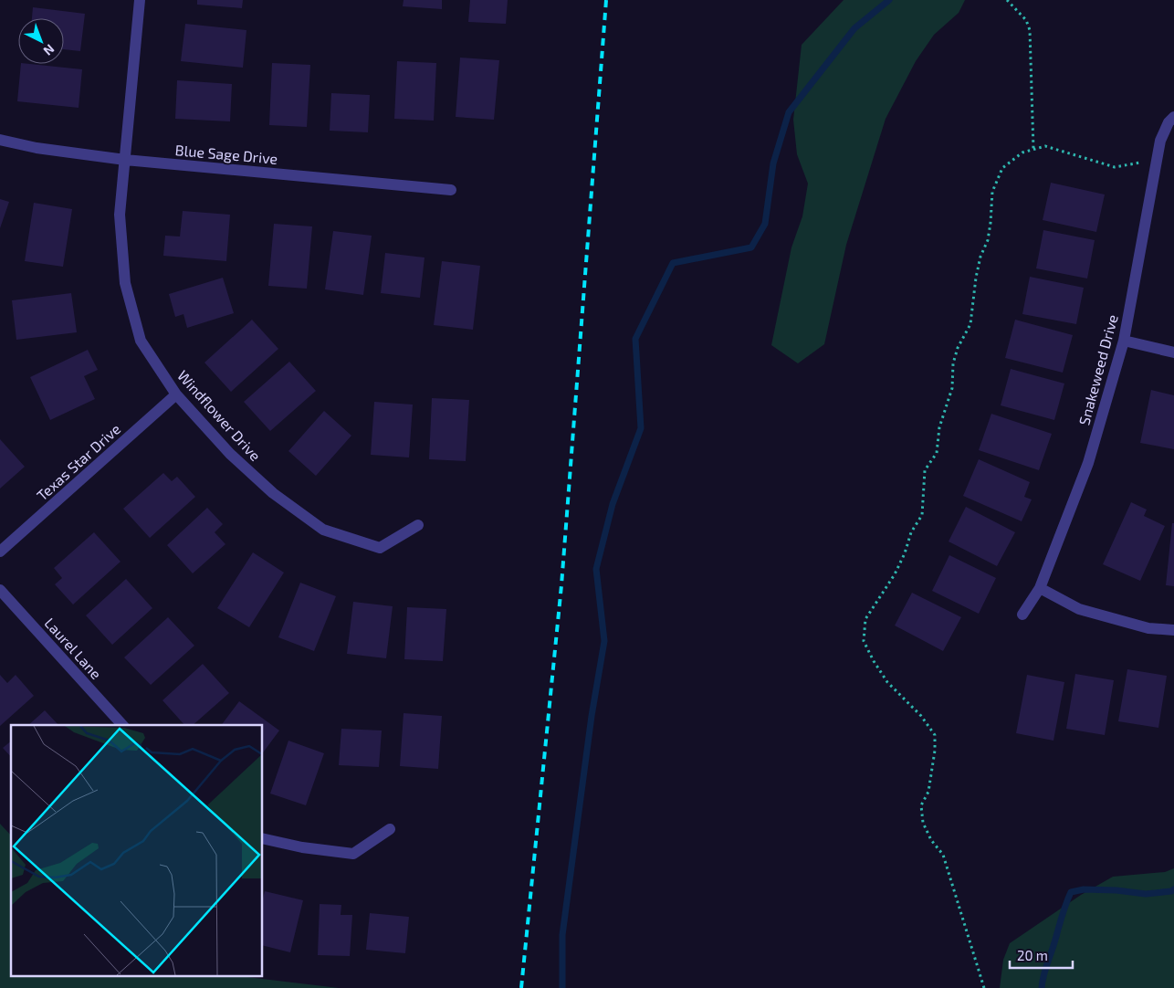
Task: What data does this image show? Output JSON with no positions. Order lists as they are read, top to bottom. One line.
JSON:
{"streets":{"street":["Blue Sage Drive","Snakeweed Drive","Windflower Drive","Texas Star Drive","Laurel Lane"]},"crossings":[["Blue Sage Drive","Windflower Drive"],["Windflower Drive","Texas Star Drive"]],"scale_bar":"20 m","north":"bottom right"}
